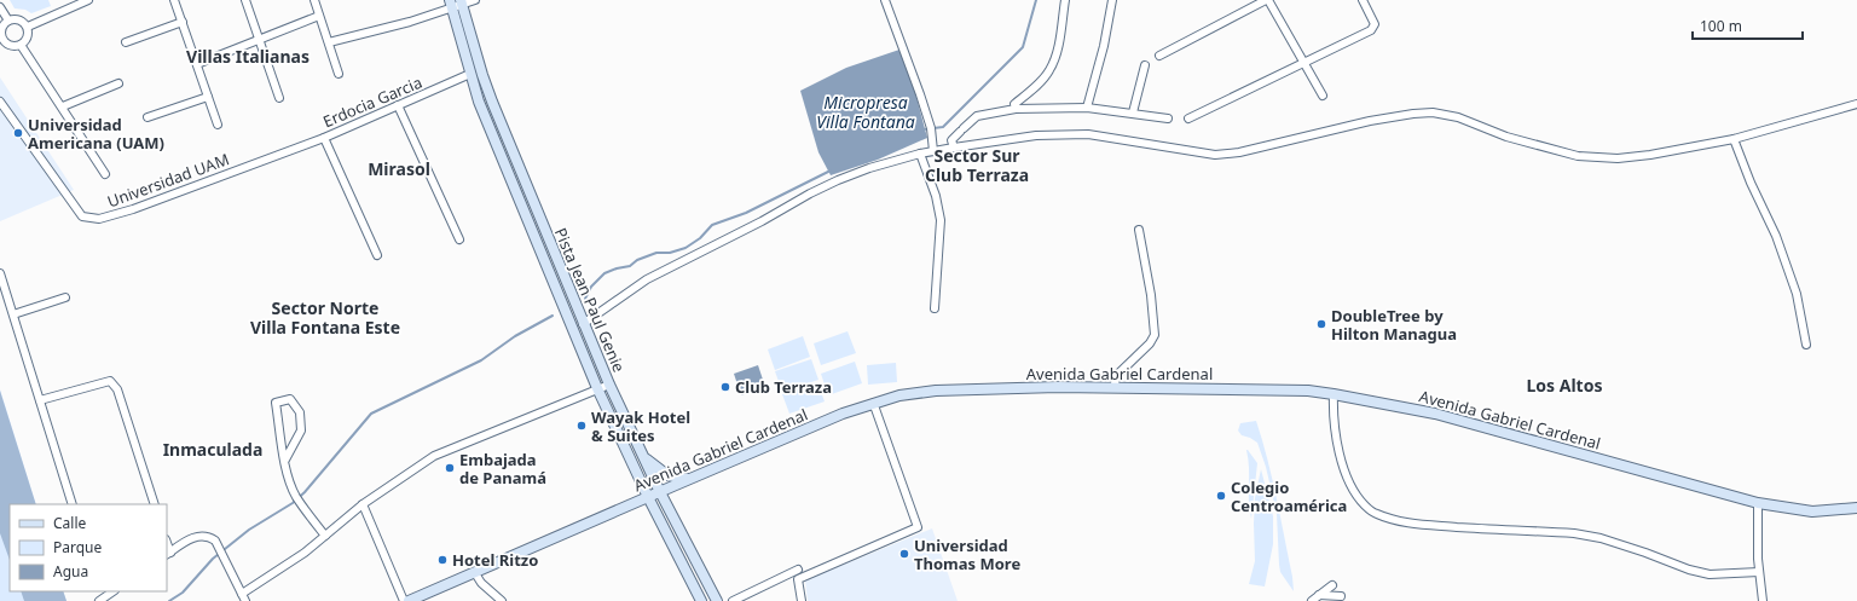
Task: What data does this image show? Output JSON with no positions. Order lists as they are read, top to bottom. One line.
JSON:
{"streets":{"street":["Erdocia Garcia","Universidad UAM","Pista Jean Paul Genie","Avenida Gabriel Cardenal"]},"crossings":[["Erdocia Garcia","Universidad UAM"],["Erdocia Garcia","Pista Jean Paul Genie"],["Pista Jean Paul Genie","Avenida Gabriel Cardenal"]],"districts":["Villas Italianas","Sector Sur Club Terraza","Mirasol","Sector Norte Villa Fontana Este","Los Altos","Inmaculada"],"water":["Micropresa Villa Fontana"],"places":["Universidad Americana (UAM)","DoubleTree by Hilton Managua","Club Terraza","Wayak Hotel & Suites","Embajada de Panamá","Colegio Centroamérica","Universidad Thomas More","Hotel Ritzo"],"legend":["Calle","Parque","Agua"],"scale_bar":"100 m"}
